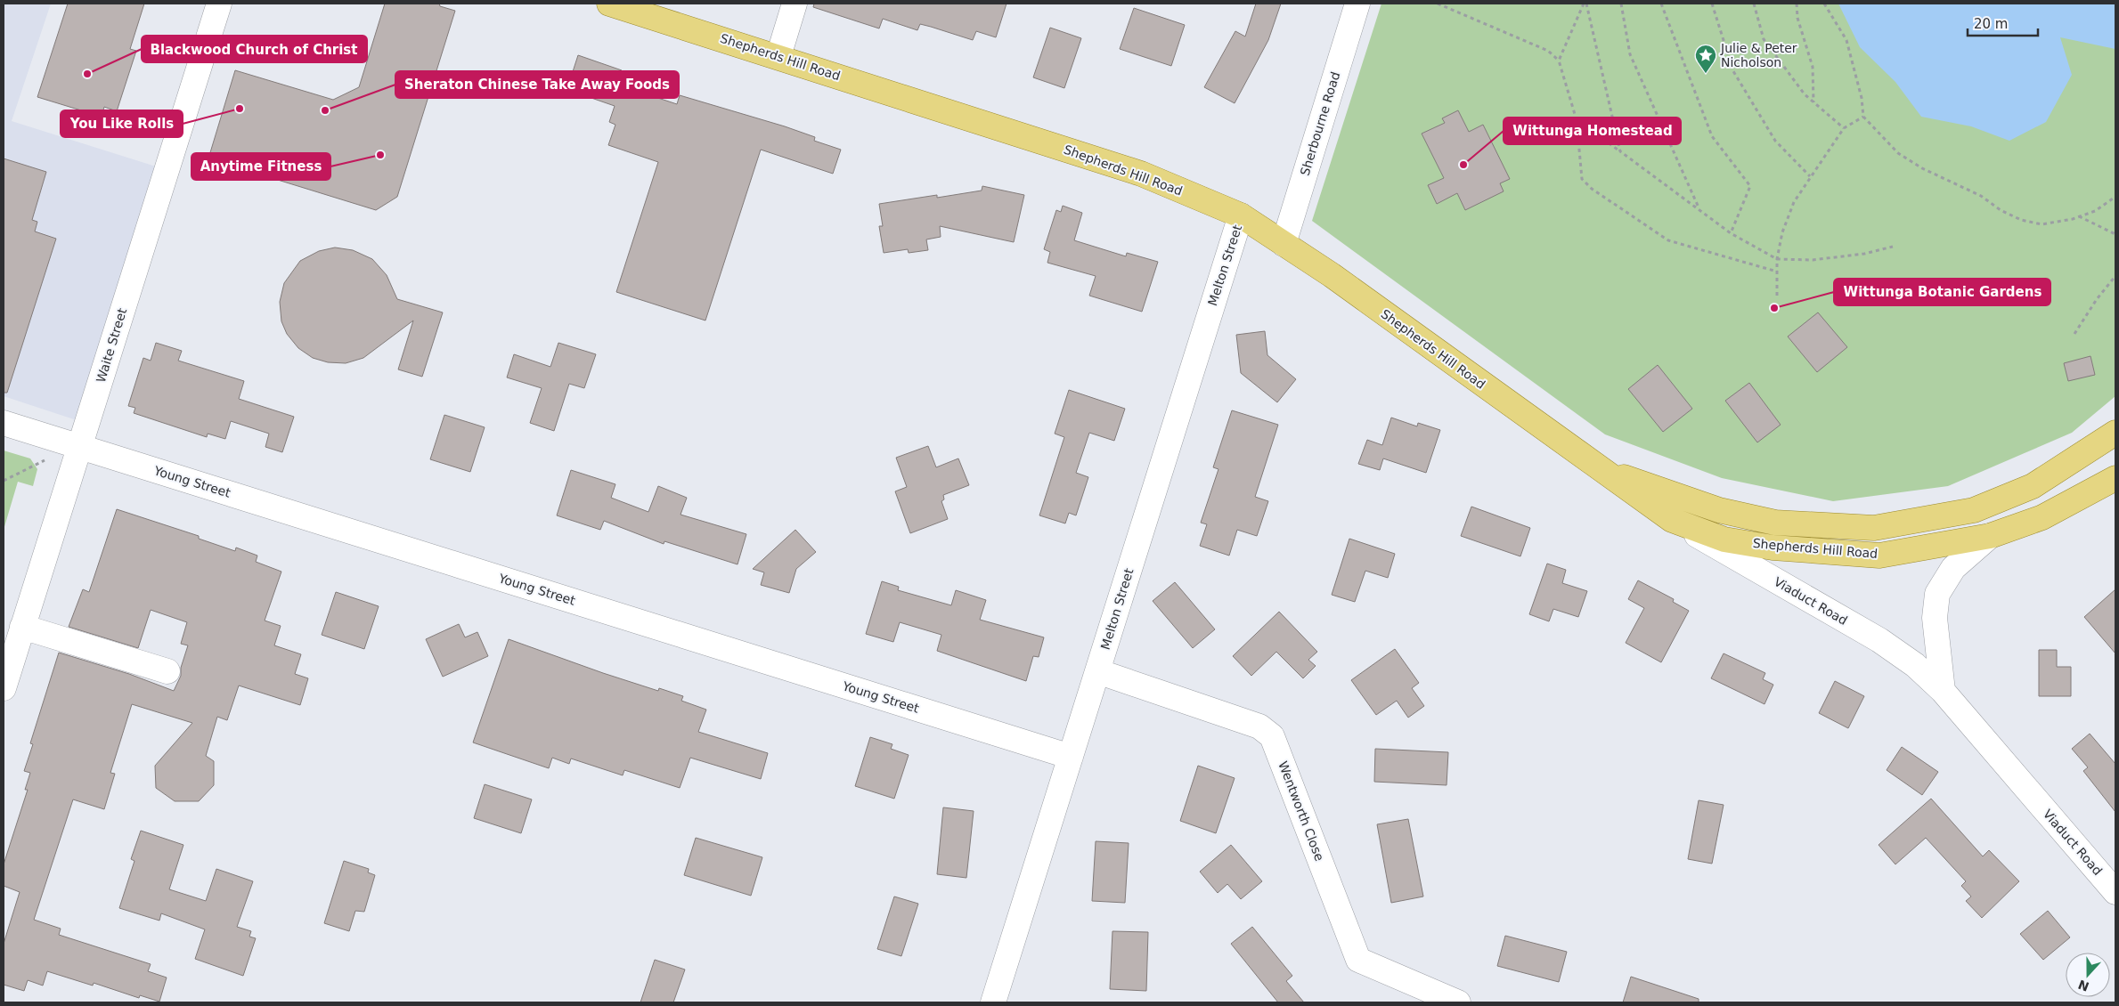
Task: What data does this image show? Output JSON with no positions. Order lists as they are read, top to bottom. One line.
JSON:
{"streets":{"main road":["Shepherds Hill Road"],"street":["Sherbourne Road","Melton Street","Waite Street","Young Street","Viaduct Road","Wentworth Close"]},"crossings":[["Shepherds Hill Road","Sherbourne Road"],["Shepherds Hill Road","Melton Street"],["Shepherds Hill Road","Viaduct Road"],["Melton Street","Young Street"],["Melton Street","Wentworth Close"],["Waite Street","Young Street"]],"places":{"other":["Blackwood Church of Christ","You Like Rolls","Sheraton Chinese Take Away Foods","Anytime Fitness","Wittunga Homestead","Wittunga Botanic Gardens"],"place":["Julie & Peter Nicholson"]},"scale_bar":"20 m","north":"bottom"}
